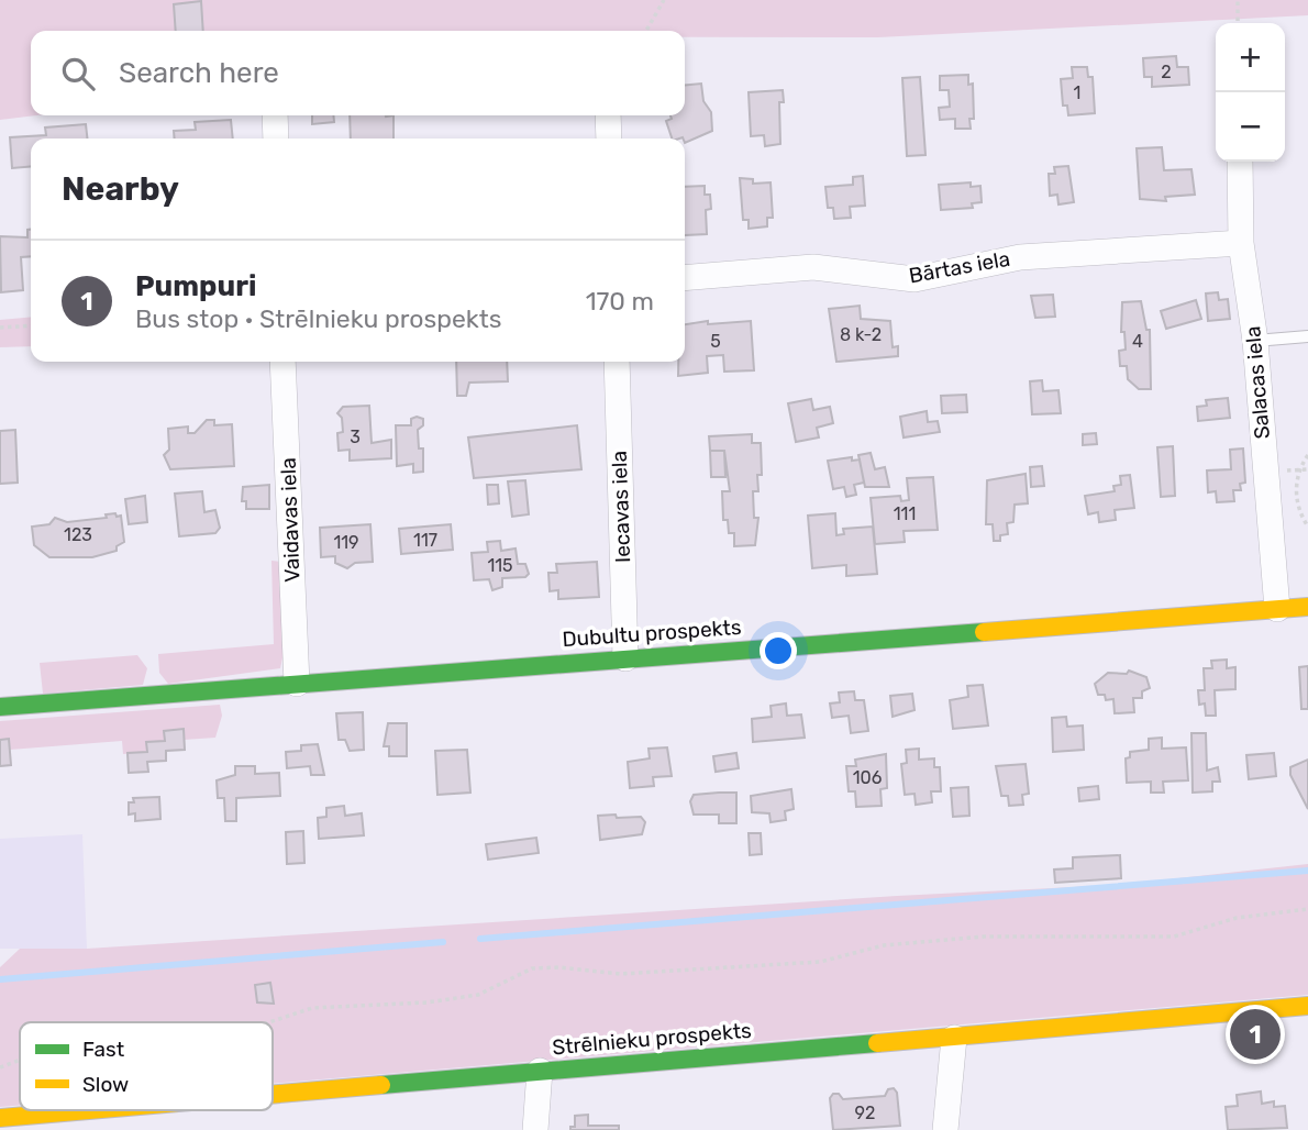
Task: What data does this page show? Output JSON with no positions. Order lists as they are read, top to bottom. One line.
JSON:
{"streets":{"main road":["Dubultu prospekts","Strēlnieku prospekts"],"street":["Bārtas iela","Salacas iela","Iecavas iela","Vaidavas iela"]},"crossings":[["Bārtas iela","Salacas iela"],["Salacas iela","Dubultu prospekts"],["Iecavas iela","Dubultu prospekts"],["Vaidavas iela","Dubultu prospekts"]],"house_numbers":["2","1","8 k-2","5","4","3","111","123","117","119","115","106","92"],"legend":["Fast","Slow"],"page":{"map_buttons":["+","−"],"search":"Search here","heading":"Nearby","list":[{"mark":"1","name":"Pumpuri","note":"Bus stop · Strēlnieku prospekts","value":"170 m"}],"pins":"1"}}
